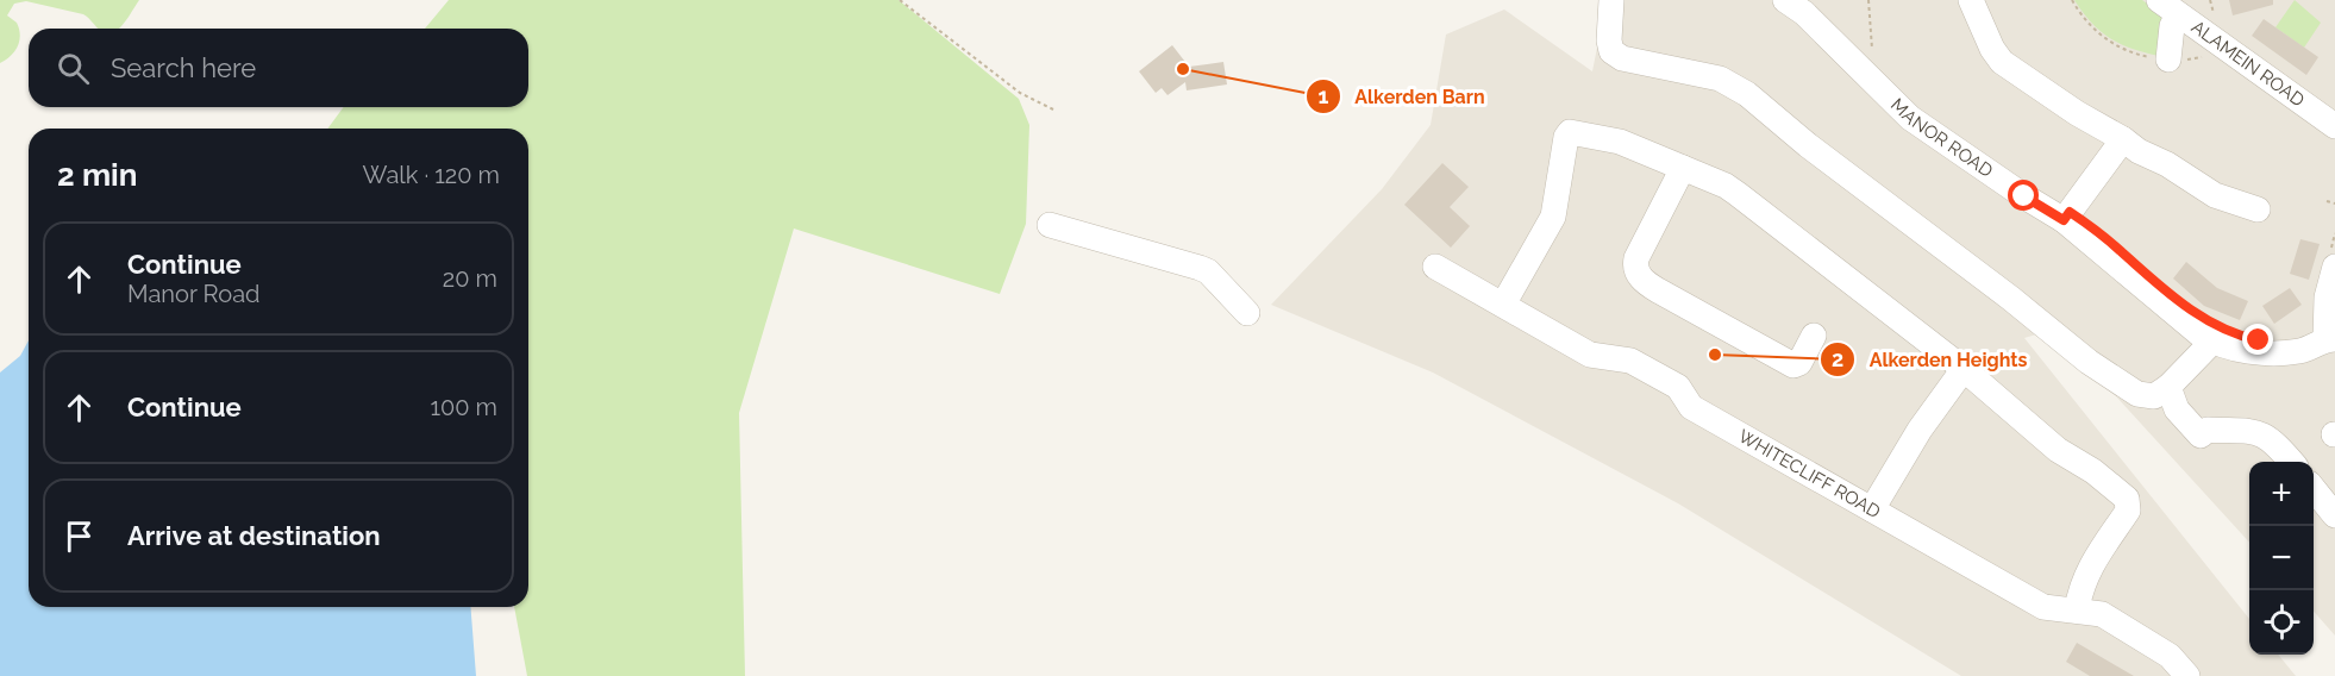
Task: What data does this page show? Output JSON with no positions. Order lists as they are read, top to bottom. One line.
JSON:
{"streets":{"street":["ALAMEIN ROAD","MANOR ROAD","WHITECLIFF ROAD"]},"places":["Alkerden Barn","Alkerden Heights"],"page":{"search":"Search here","heading":["2 min","Walk · 120 m"],"list":[["Continue","Manor Road","20 m"],["Continue","100 m"],"Arrive at destination"],"map_buttons":["+","−"]}}
